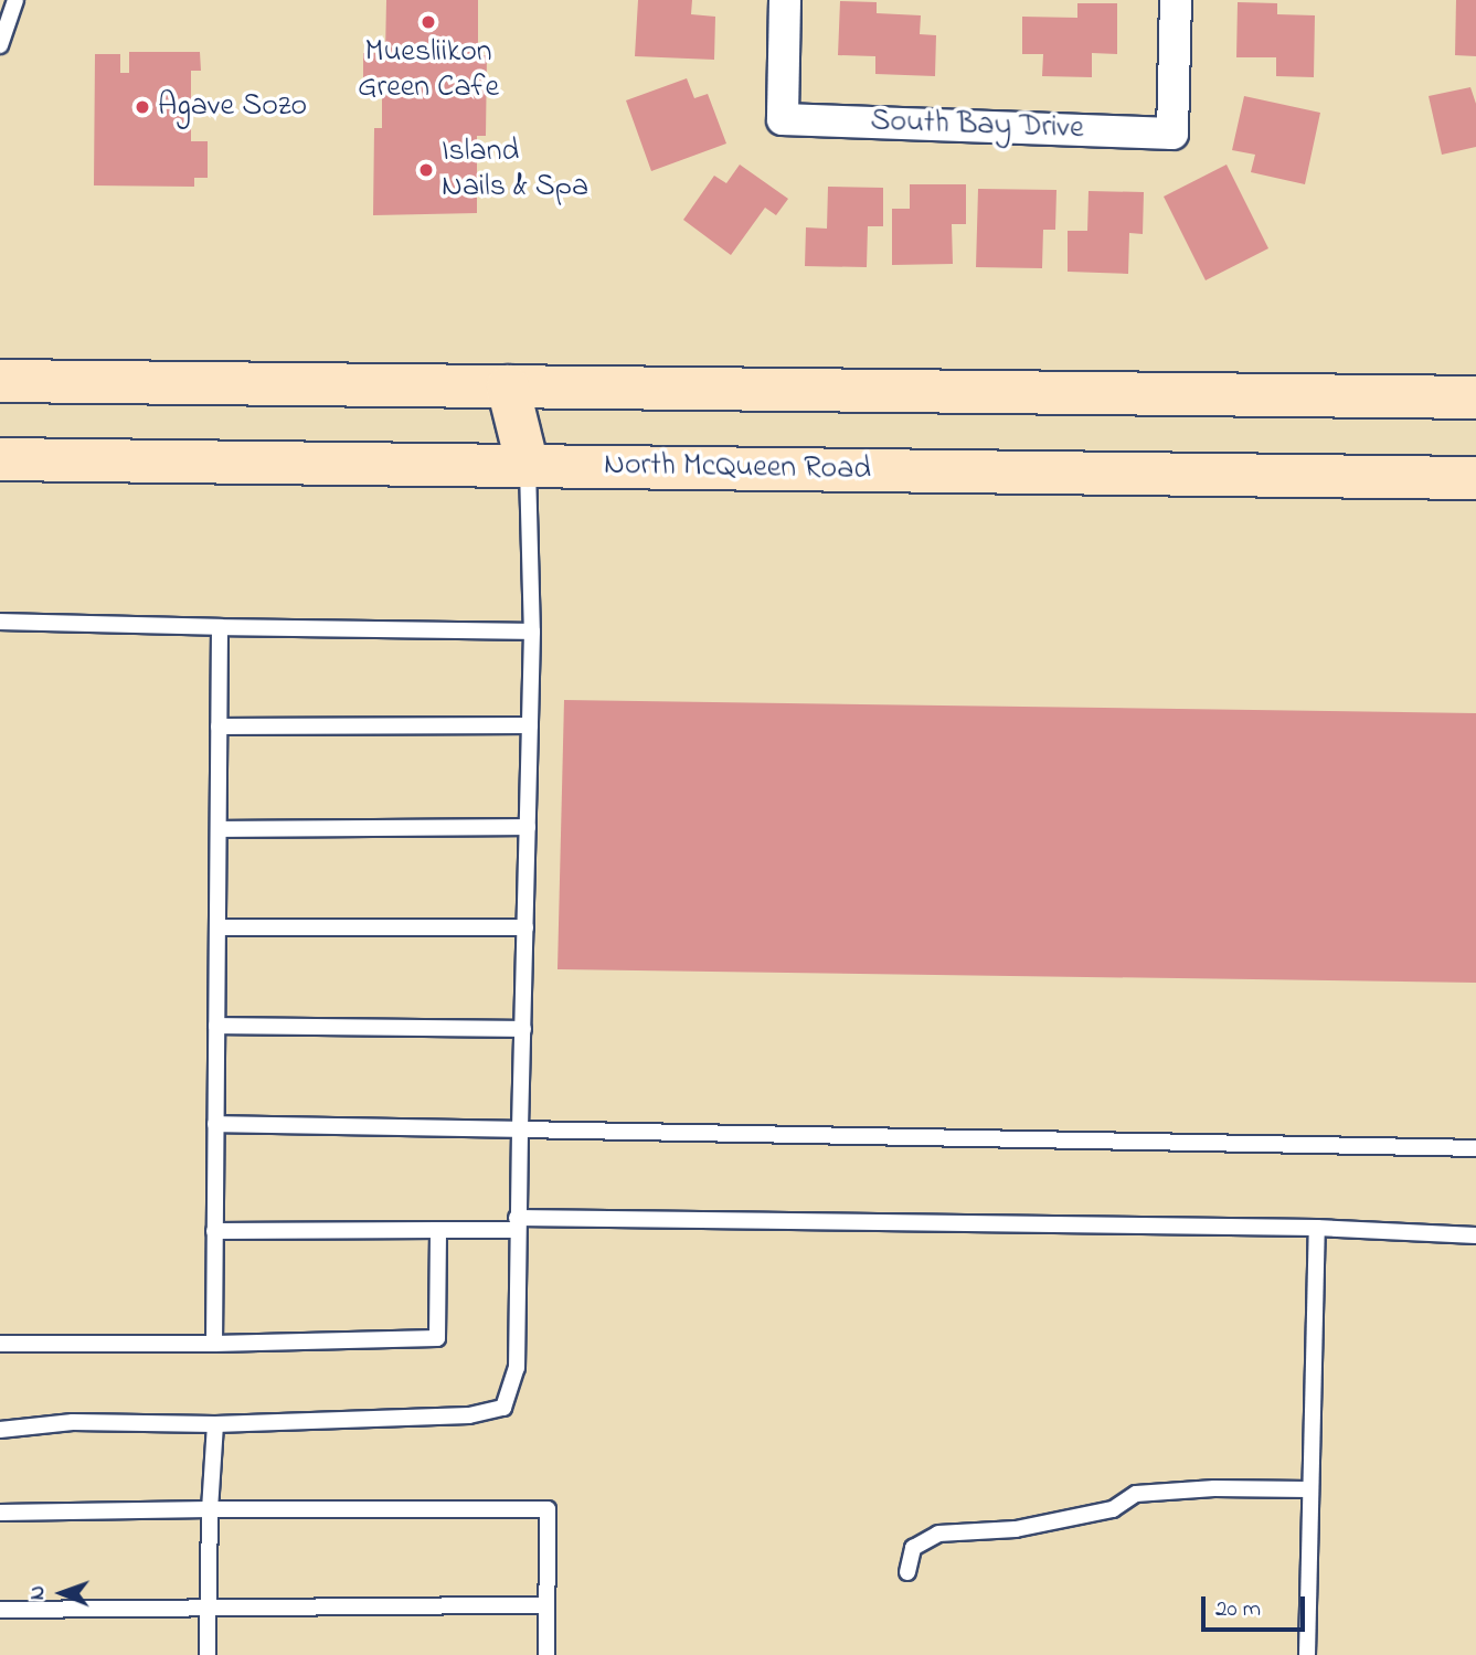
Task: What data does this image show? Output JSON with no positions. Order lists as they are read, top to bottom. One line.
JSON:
{"streets":{"main road":["North McQueen Road"],"street":["South Bay Drive"]},"places":["Muesliikon Green Cafe","Agave Sozo","Island Nails & Spa"],"scale_bar":"20 m","north":"left"}
